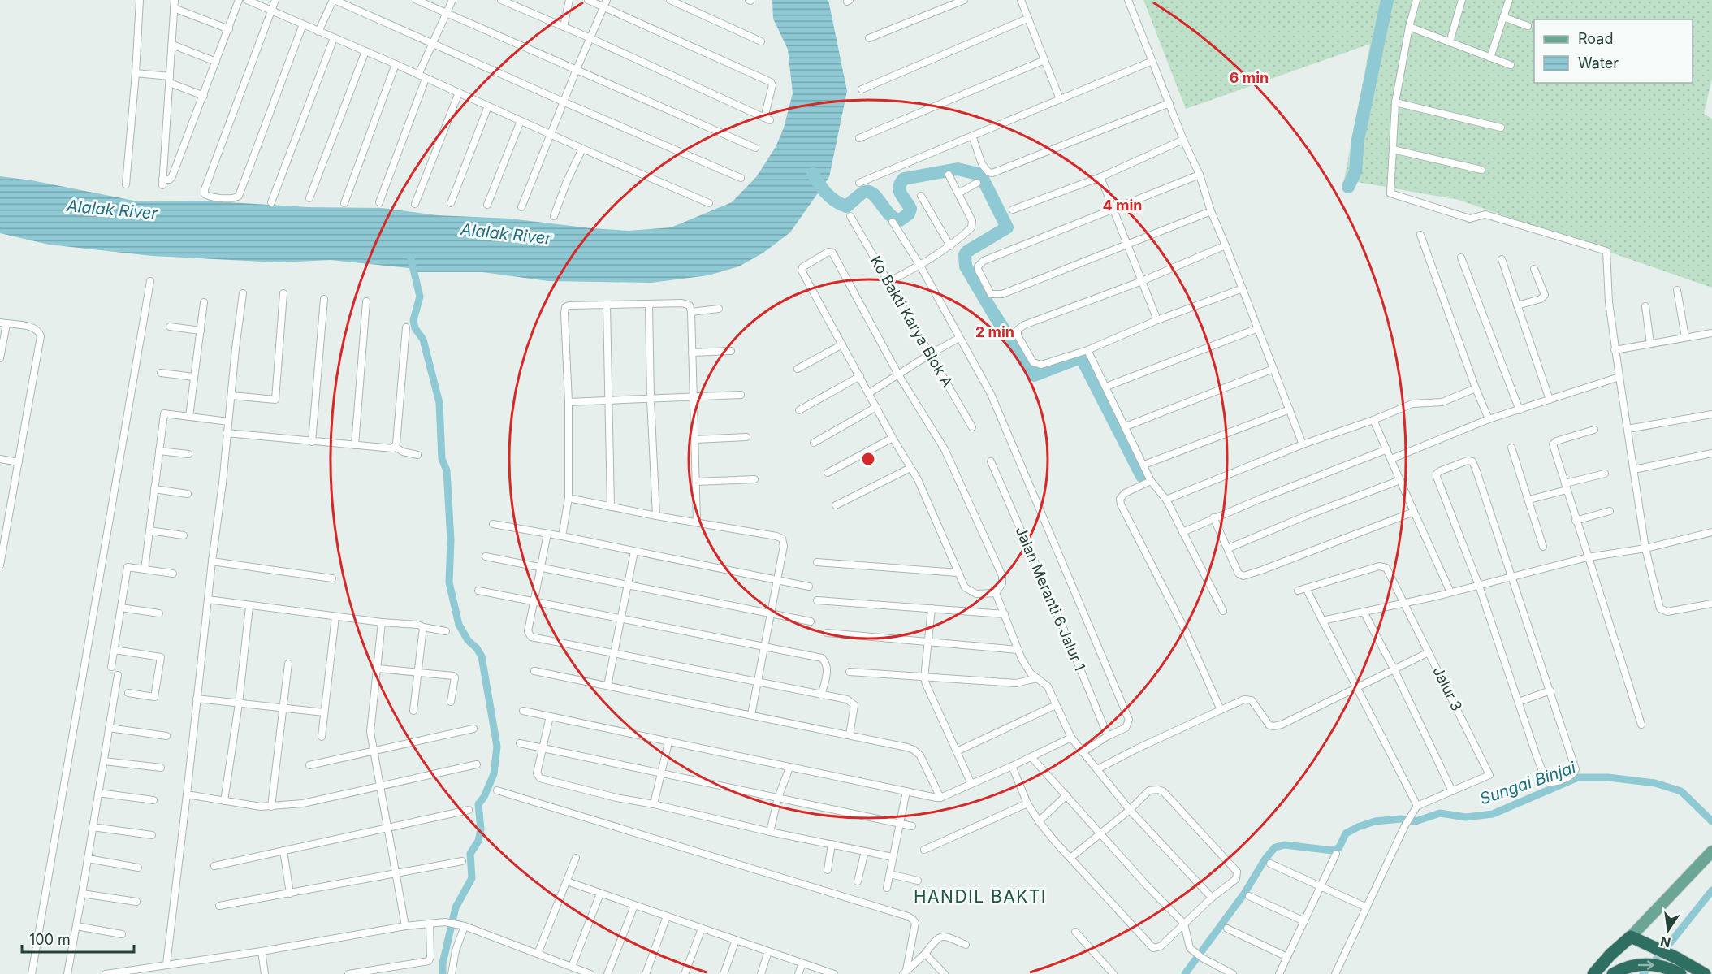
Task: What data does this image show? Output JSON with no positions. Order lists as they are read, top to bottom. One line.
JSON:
{"streets":{"street":["Ko Bakti Karya Blok A","Jalan Meranti 6 Jalur 1","Jalur 3"]},"districts":["HANDIL BAKTI"],"water":["Alalak River","Sungai Binjai"],"legend":["Road","Water"],"scale_bar":"100 m","north":"bottom","rings":["6 min","4 min","2 min"]}
